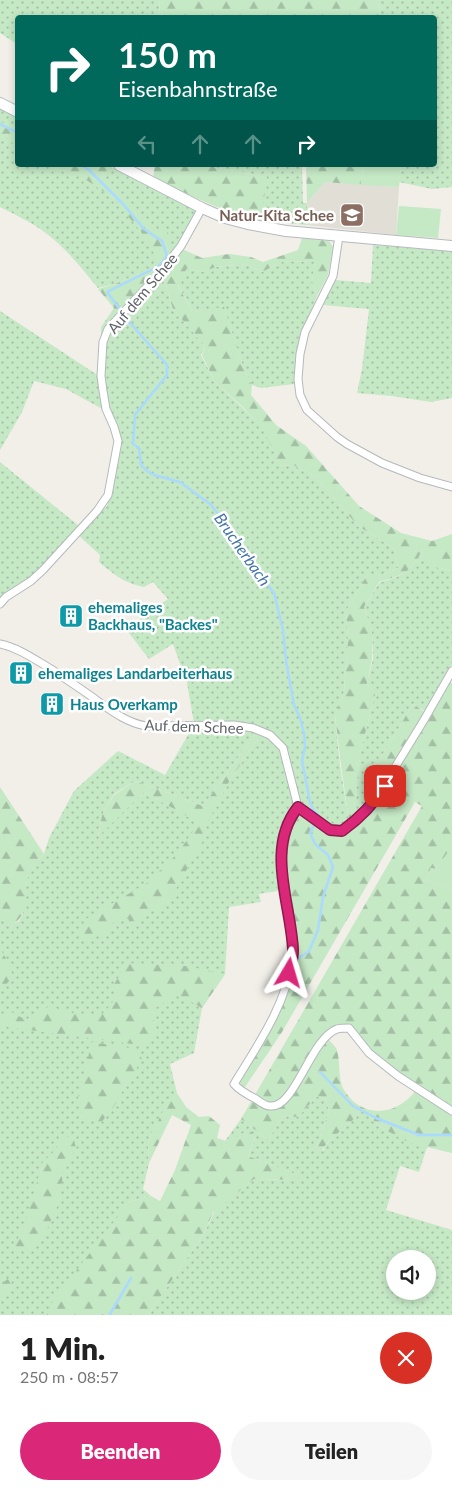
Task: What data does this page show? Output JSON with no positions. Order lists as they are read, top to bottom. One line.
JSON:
{"streets":{"street":["Auf dem Schee"]},"water":["Brucherbach"],"places":{"school or university":["Natur-Kita Schee"],"building":["ehemaliges Backhaus, \"Backes\"","ehemaliges Landarbeiterhaus","Haus Overkamp"]},"page":{"turn":["150 m","Eisenbahnstraße"],"heading":["1 Min.","250 m · 08:57"],"buttons":["Beenden","Teilen"]}}
